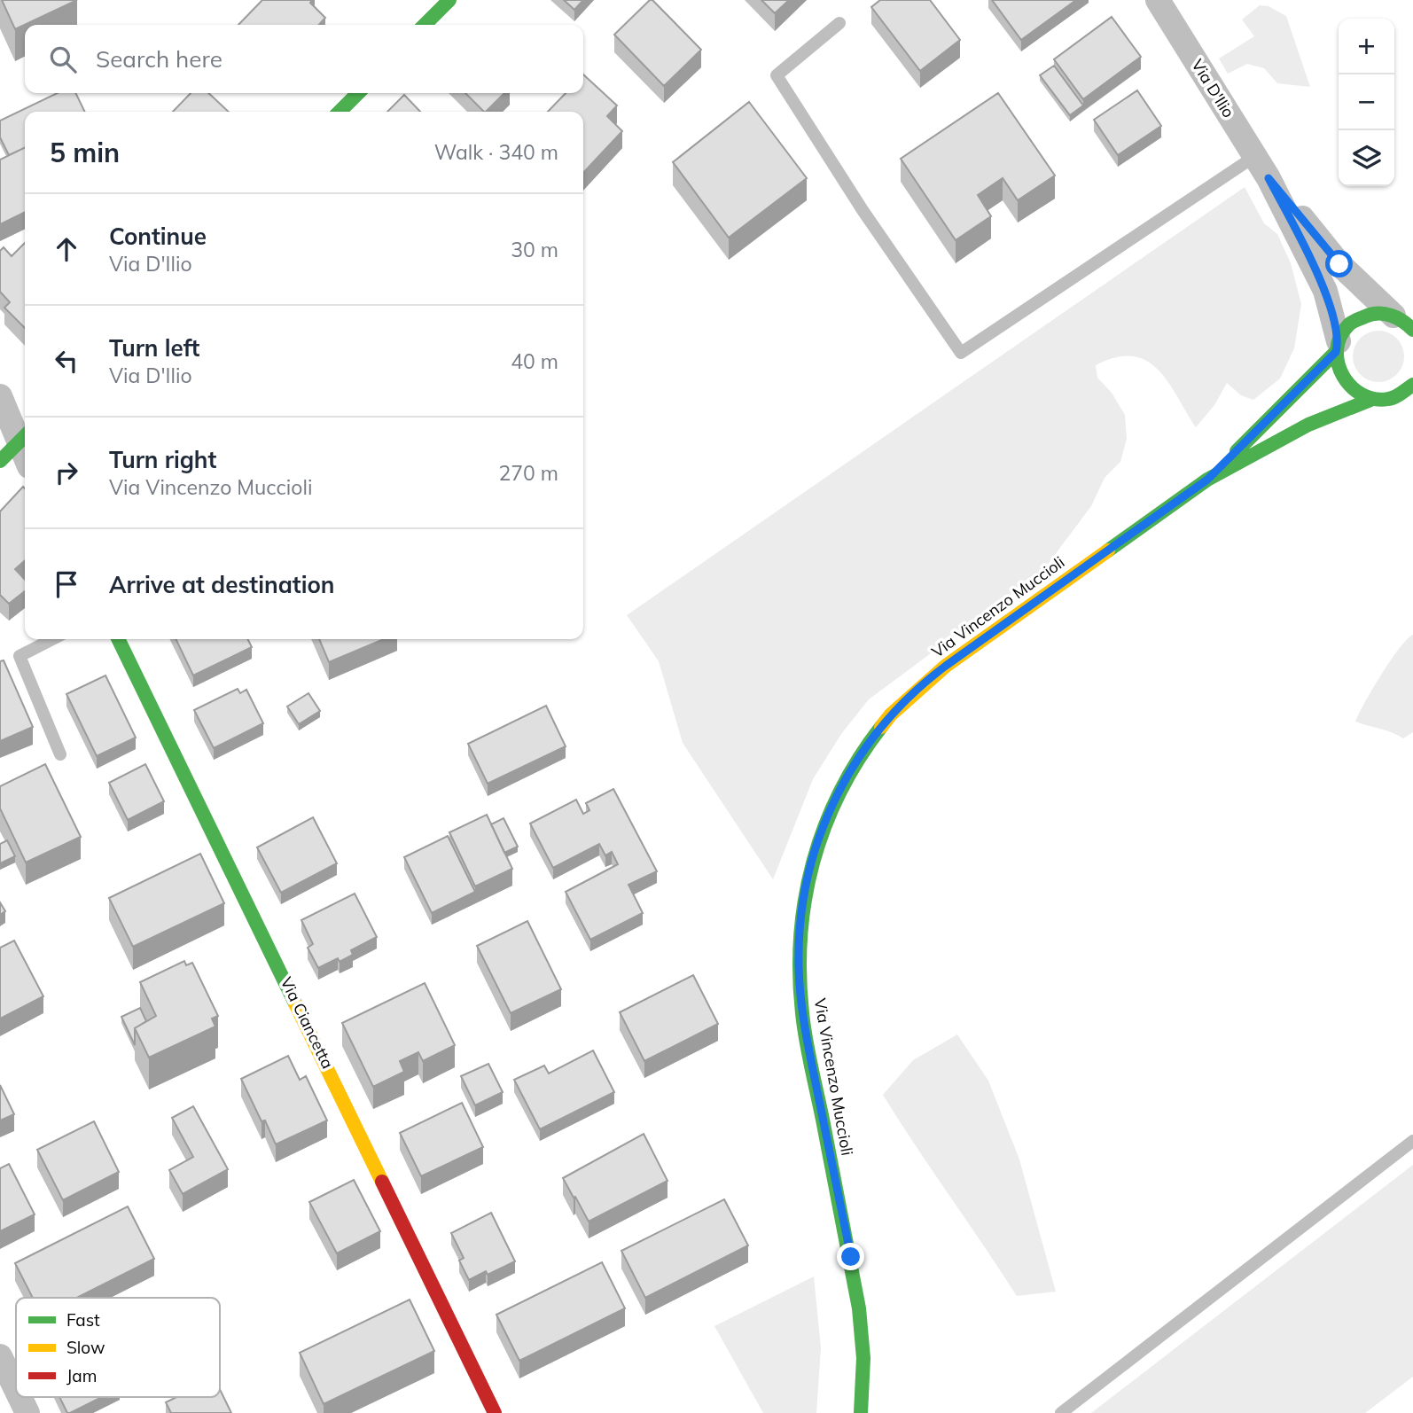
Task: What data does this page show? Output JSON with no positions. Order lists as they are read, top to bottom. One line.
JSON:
{"streets":{"street":["Via D'Ilio","Via Vincenzo Muccioli","Via Ciancetta"]},"crossings":[["Via D'Ilio","Via Vincenzo Muccioli"]],"legend":["Fast","Slow","Jam"],"page":{"map_buttons":["+","−"],"search":"Search here","heading":["5 min","Walk · 340 m"],"list":[["Continue","Via D'Ilio","30 m"],["Turn left","Via D'Ilio","40 m"],["Turn right","Via Vincenzo Muccioli","270 m"],"Arrive at destination"]}}
